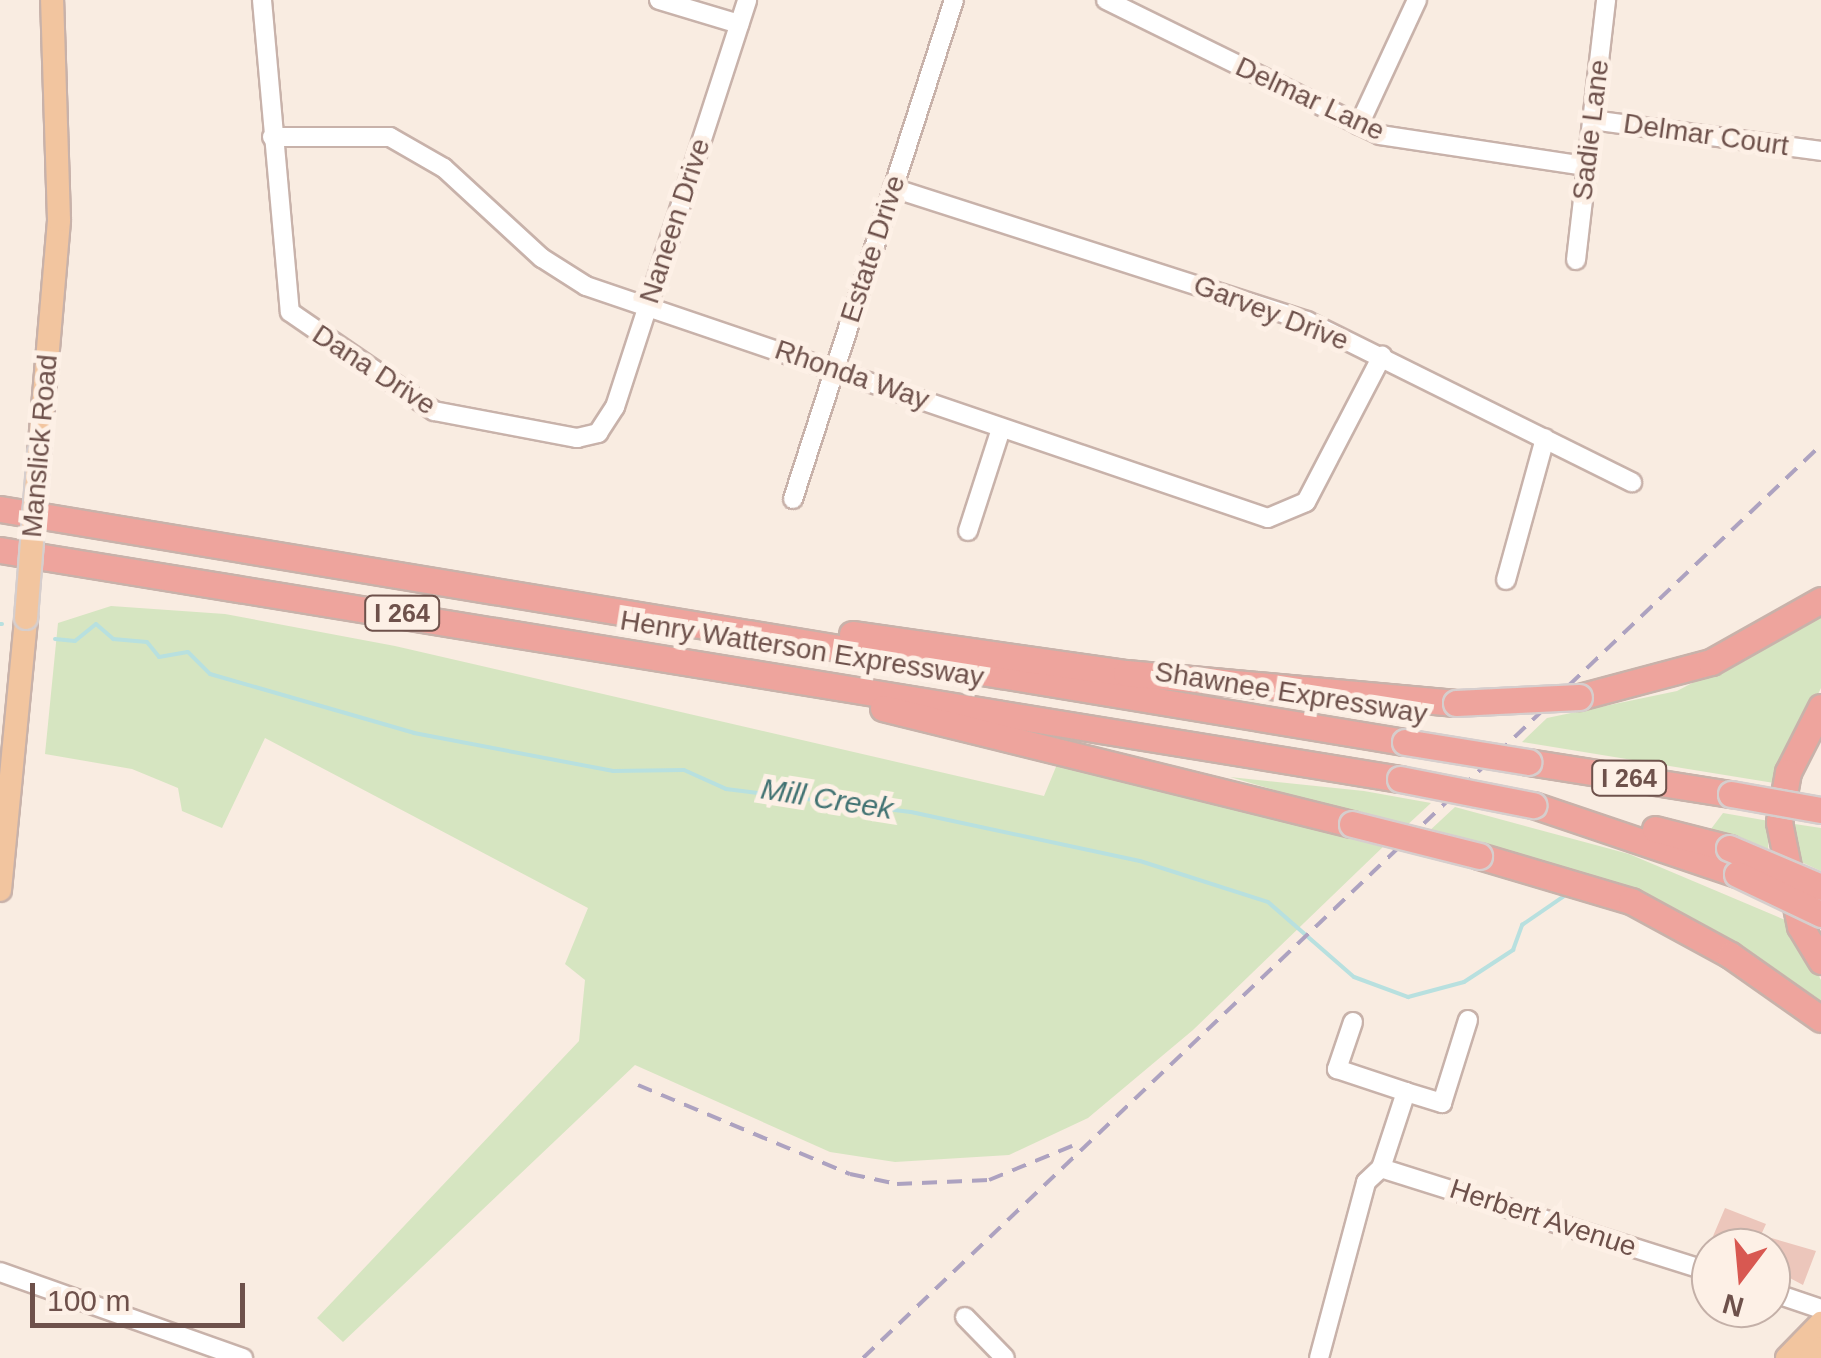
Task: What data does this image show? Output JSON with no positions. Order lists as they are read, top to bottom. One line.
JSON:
{"streets":{"highway":["I 264","Henry Watterson Expressway","Shawnee Expressway"],"main road":["Manslick Road"],"street":["Delmar Lane","Sadie Lane","Delmar Court","Naneen Drive","Estate Drive","Garvey Drive","Dana Drive","Rhonda Way","Herbert Avenue"]},"crossings":[["Delmar Lane","Sadie Lane"],["Sadie Lane","Delmar Court"],["Naneen Drive","Dana Drive"],["Naneen Drive","Rhonda Way"],["Estate Drive","Garvey Drive"],["Estate Drive","Rhonda Way"],["Garvey Drive","Rhonda Way"],["Dana Drive","Rhonda Way"],["I 264","Henry Watterson Expressway"],["Henry Watterson Expressway","Shawnee Expressway"]],"water":["Mill Creek"],"scale_bar":"100 m","north":"bottom"}
